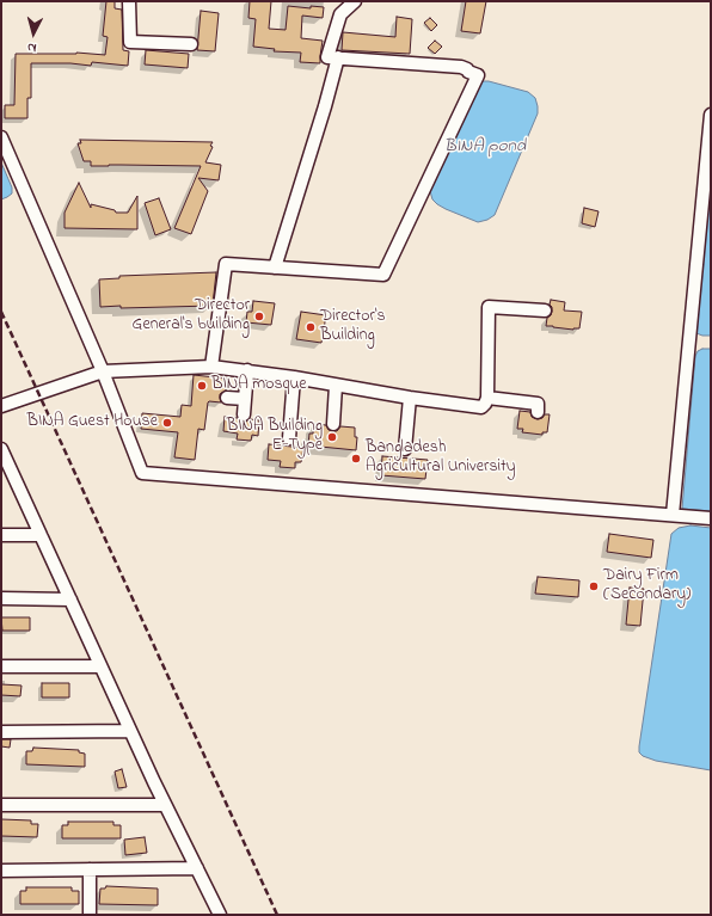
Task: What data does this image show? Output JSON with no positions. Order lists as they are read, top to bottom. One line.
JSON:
{"water":["BINA pond"],"places":["Director General's building","Director's Building","BINA mosque","BINA Guest House","BINA Building E-Type","Bangladesh Agricultural University","Dairy Firm (Secondary)"],"north":"bottom"}
